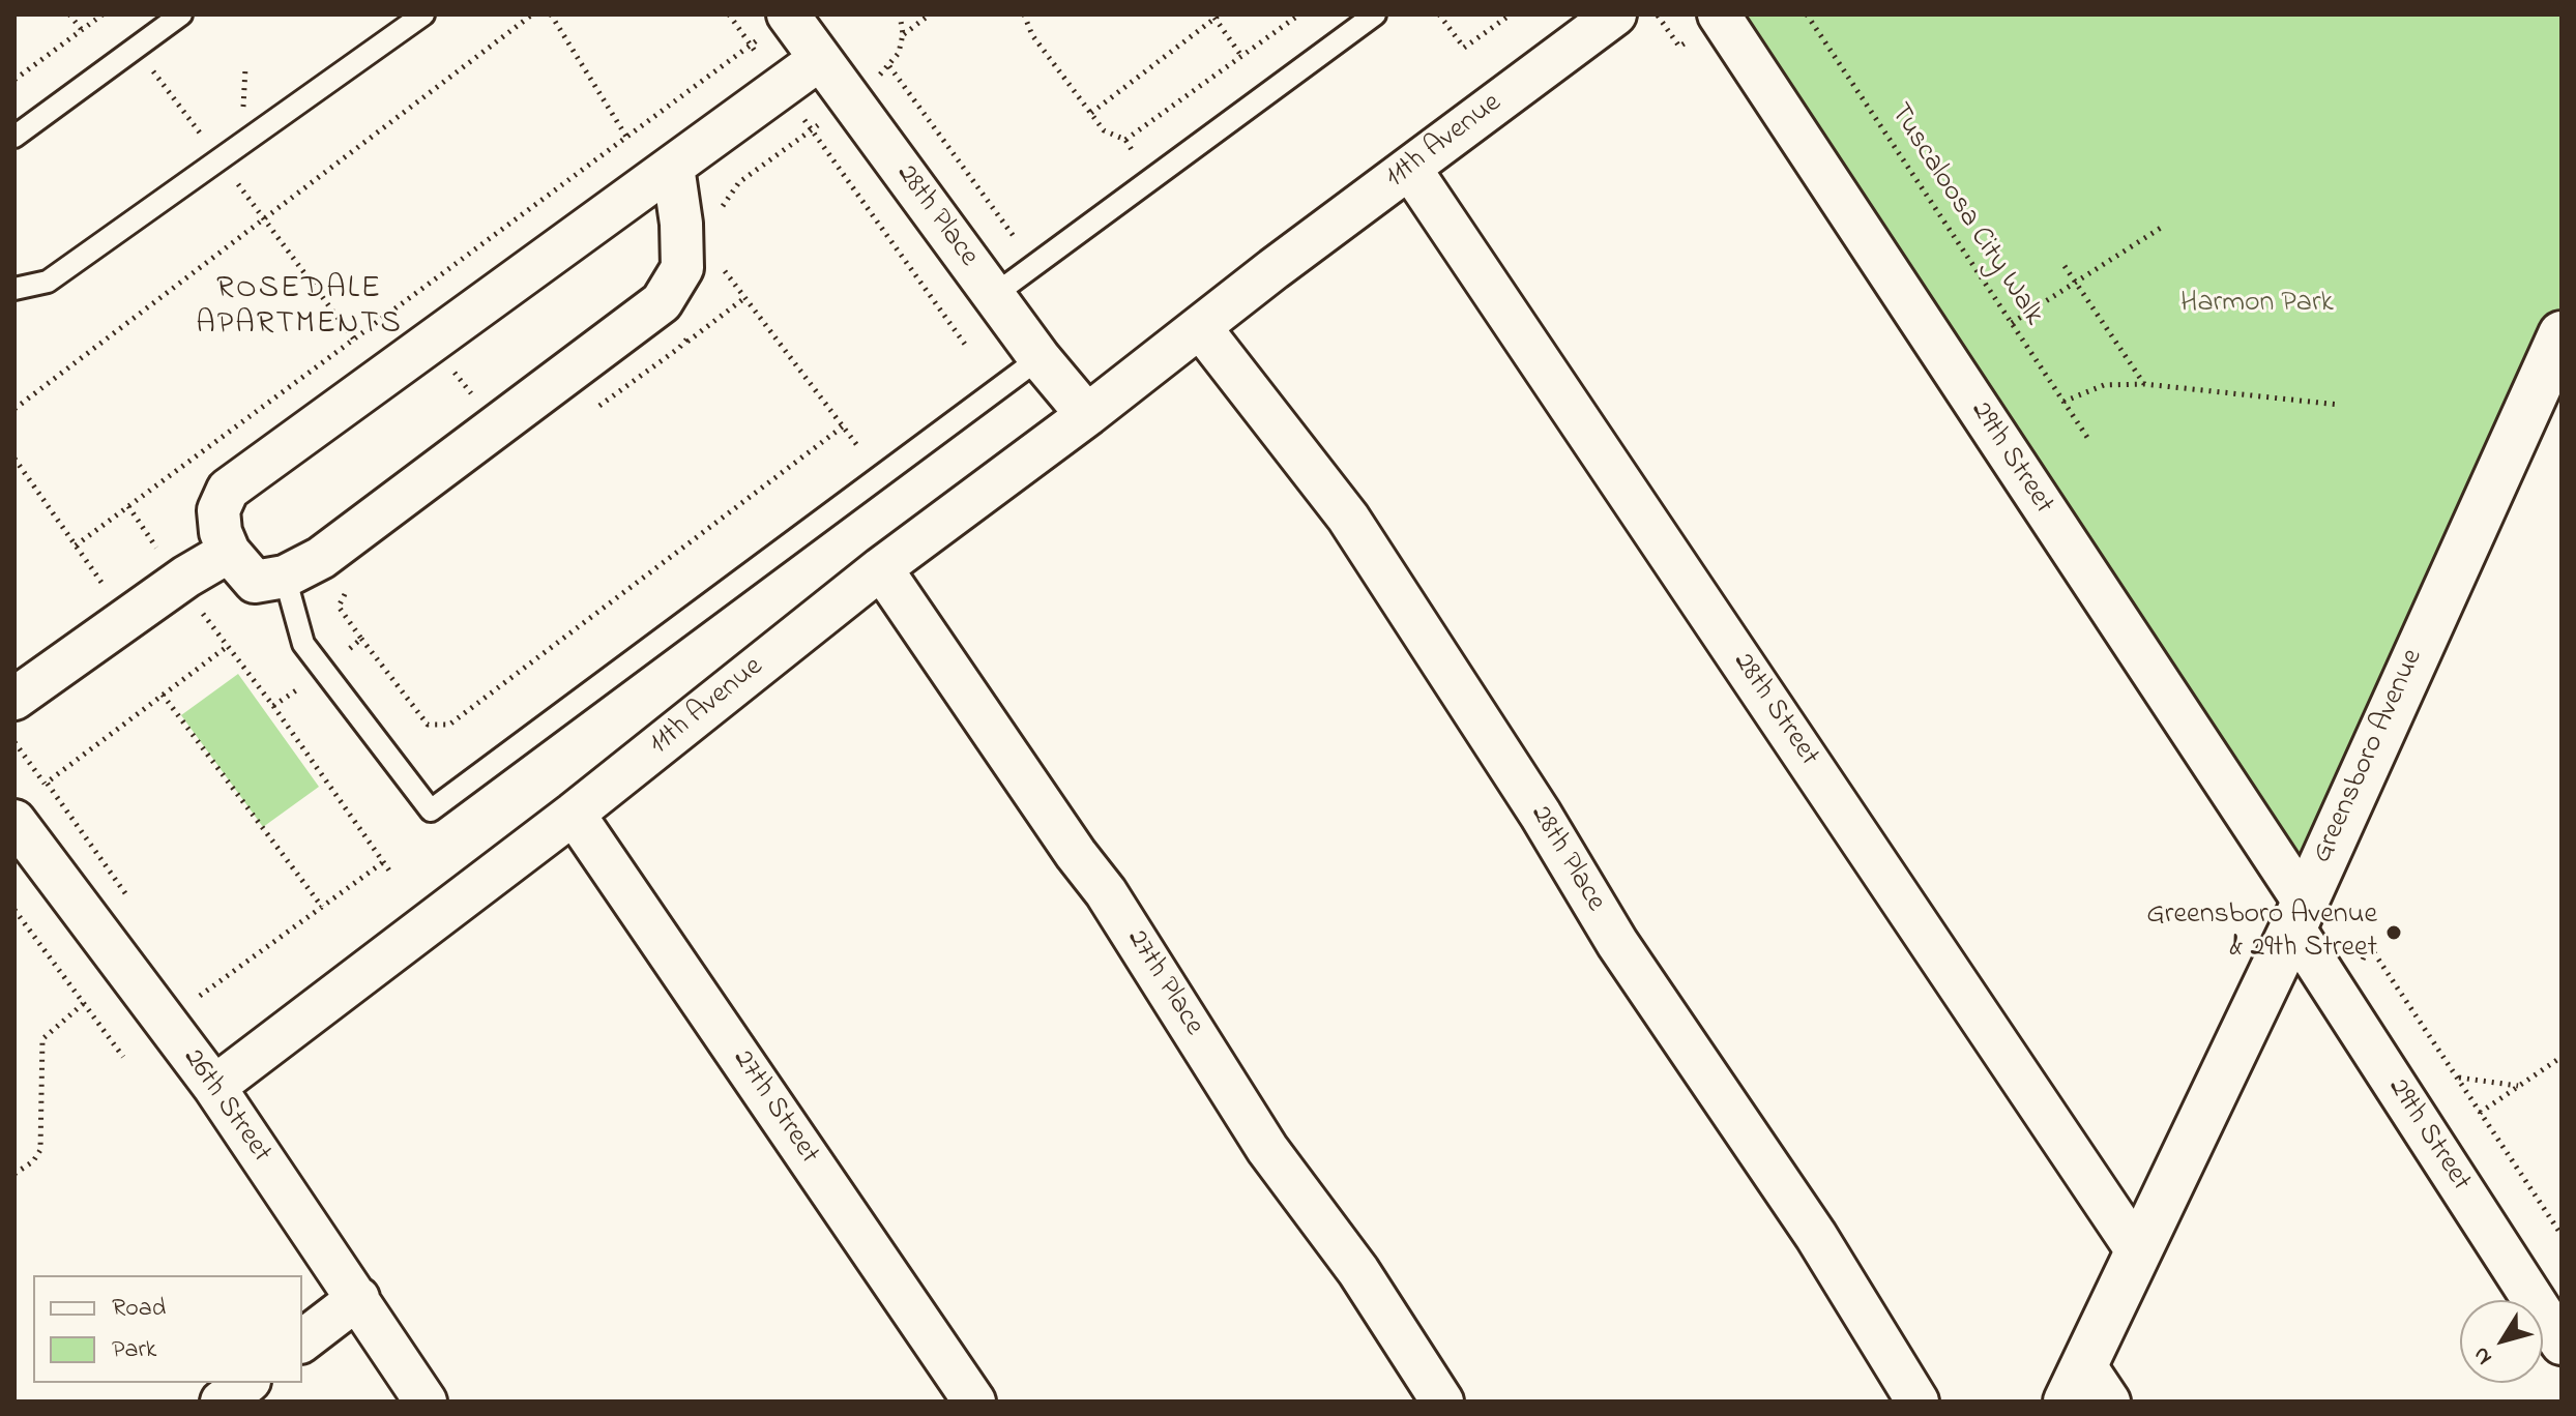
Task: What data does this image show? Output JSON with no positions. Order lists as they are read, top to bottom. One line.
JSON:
{"streets":{"main road":["Greensboro Avenue"],"street":["11th Avenue","28th Place","29th Street","28th Street","27th Place","26th Street","27th Street"],"path":["Tuscaloosa City Walk"]},"crossings":[["11th Avenue","28th Place"],["11th Avenue","28th Street"],["11th Avenue","27th Place"],["11th Avenue","26th Street"],["11th Avenue","27th Street"],["29th Street","Greensboro Avenue"],["28th Street","Greensboro Avenue"]],"districts":["ROSEDALE APARTMENTS"],"parks":["Harmon Park"],"places":["Greensboro Avenue & 29th Street"],"legend":["Road","Park"],"north":"bottom left"}
